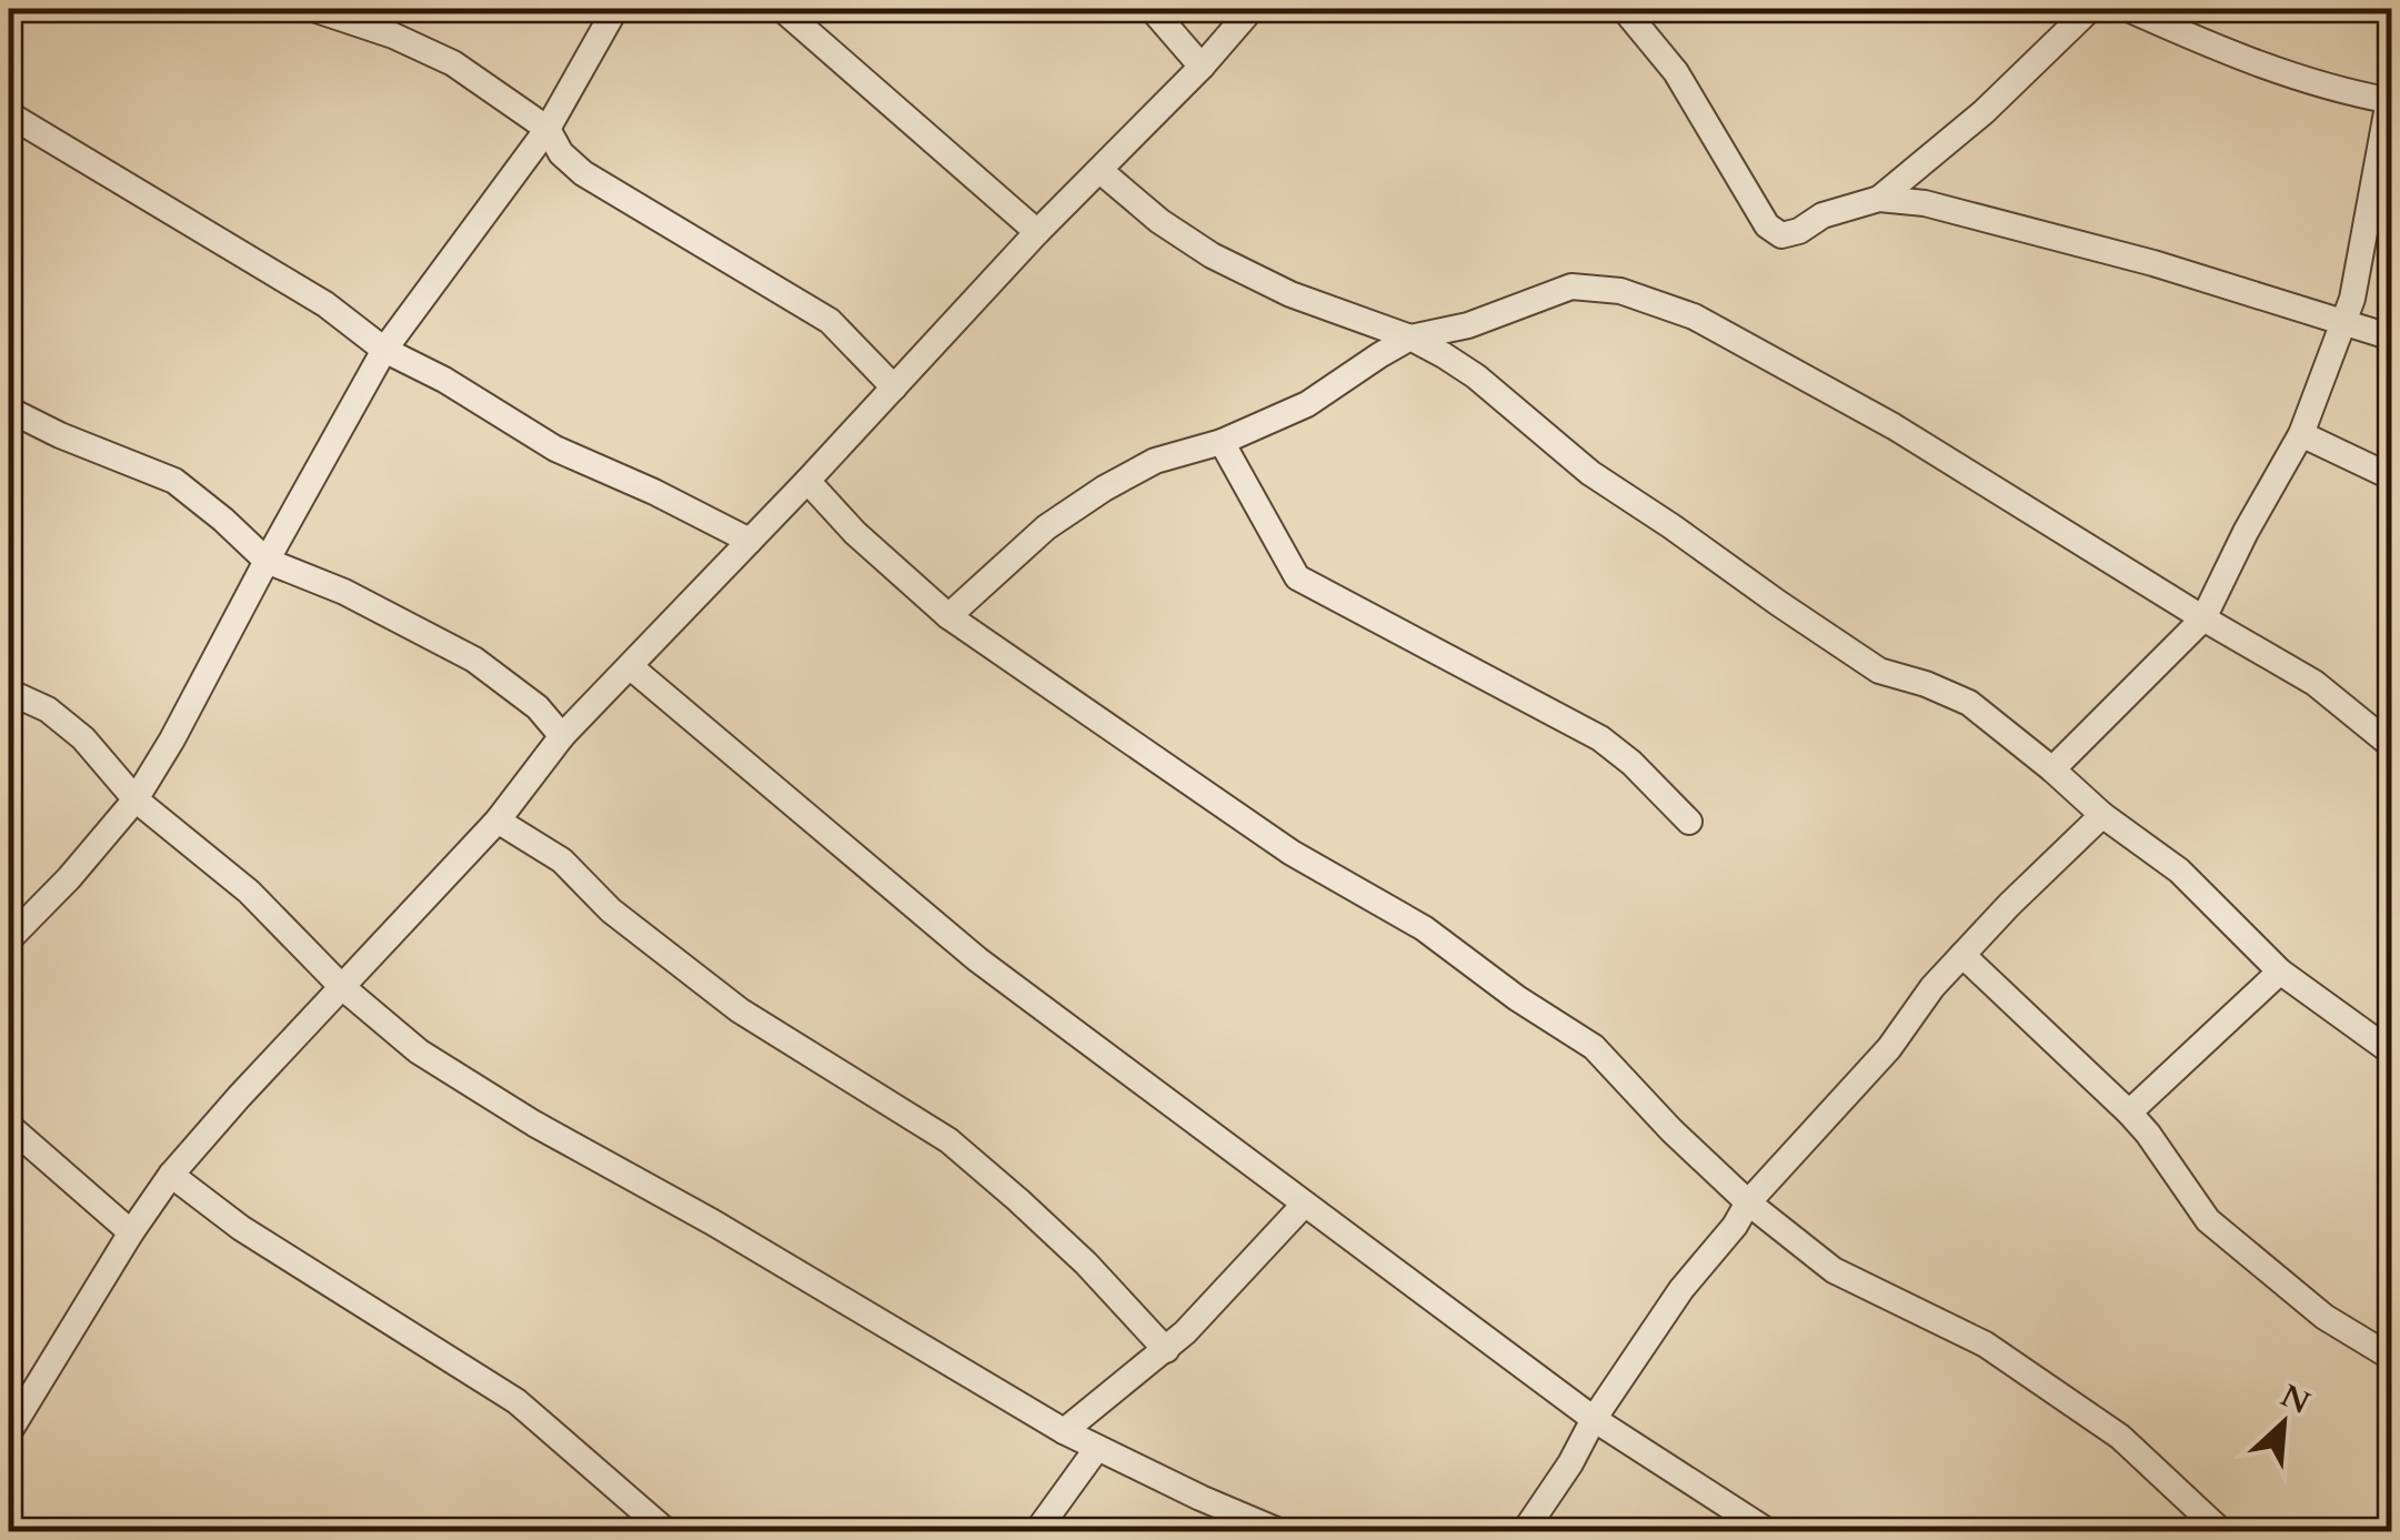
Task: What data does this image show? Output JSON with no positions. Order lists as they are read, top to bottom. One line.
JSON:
{"north":"top right"}
